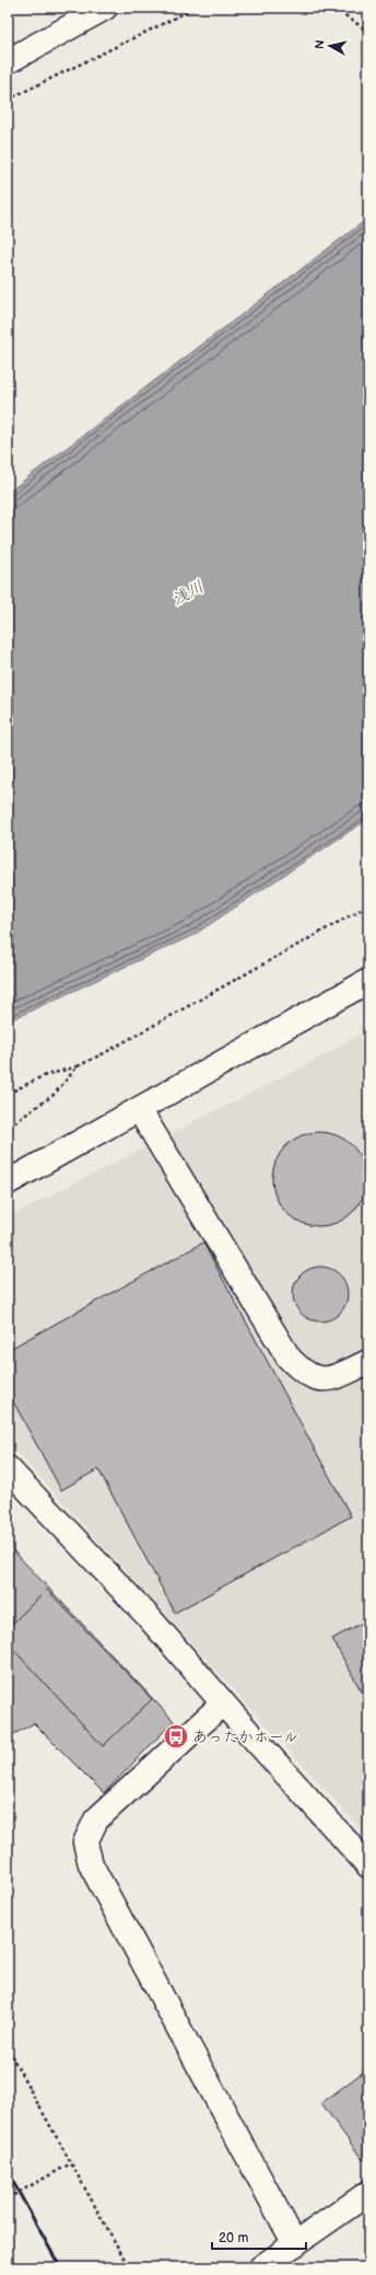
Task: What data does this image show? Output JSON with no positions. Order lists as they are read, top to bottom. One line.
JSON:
{"water":["浅川"],"places":{"bus stop":["あったかホール"]},"scale_bar":"20 m","north":"left"}
